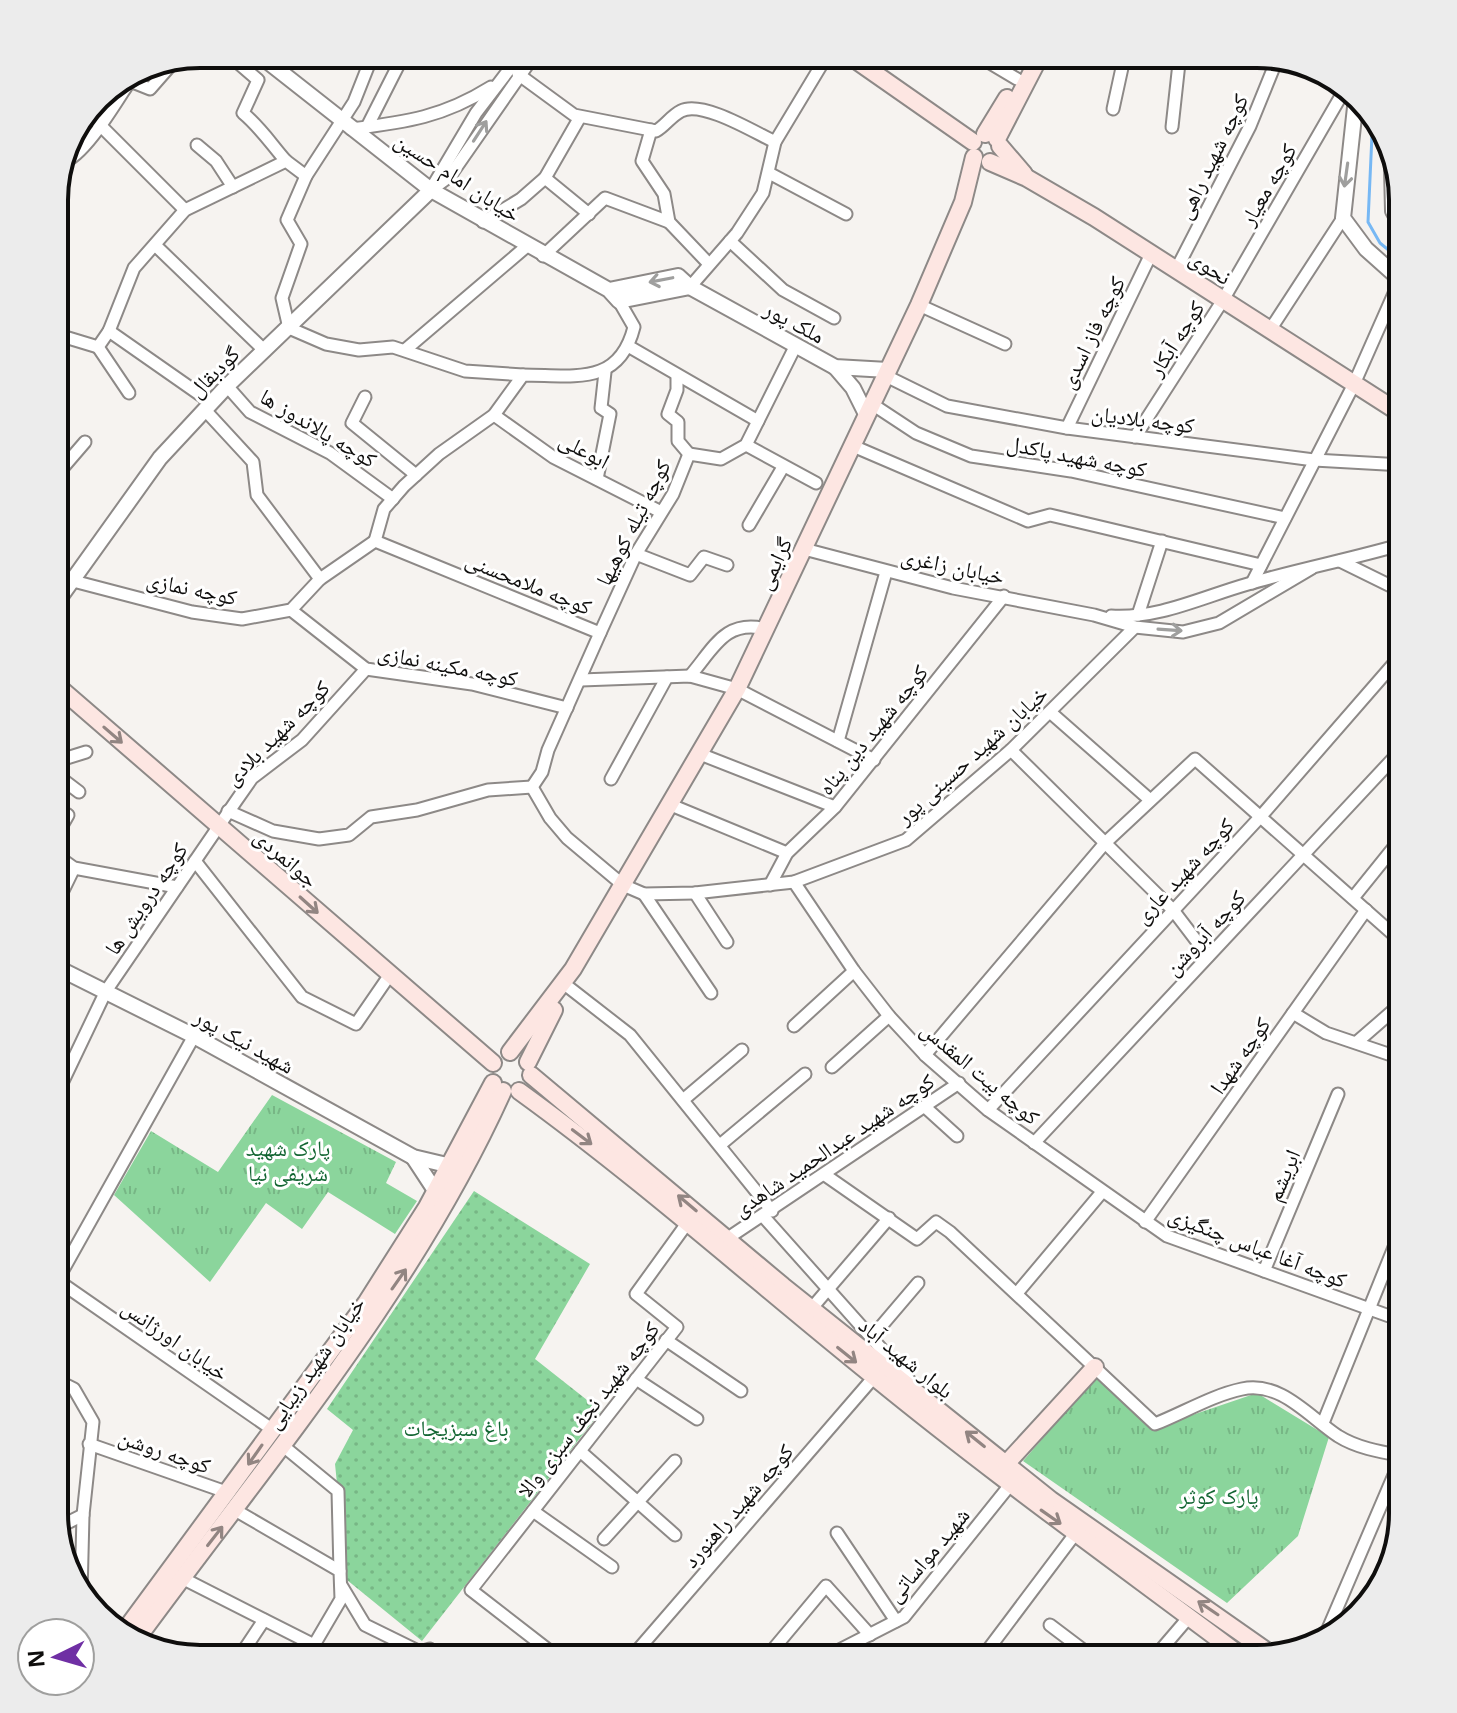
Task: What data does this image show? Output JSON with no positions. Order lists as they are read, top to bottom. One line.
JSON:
{"streets":{"main road":["نحوی","گرایمی","جوانمردی","بلوار شهید آباد","خیابان شهید زیبایی"],"street":["کوچه شهید راهی","خیابان امام حسین","کوچه معیار","ملک پور","کوچه فاز اسدی","کوچه آبکار","گودبقال","کوچه بلادیان","کوچه پالاندوز ها","ابوعلی","کوچه شهید پاکدل","کوچه تیله کوهیها","خیابان زاغری","کوچه ملامحسنی","کوچه نمازی","کوچه مکینه نمازی","کوچه شهید دین پناه","کوچه شهید بلادی","خیابان شهید حسینی پور","کوچه شهید عاری","کوچه درویش ها","کوچه آبروشن","شهید نیک پور","کوچه شهدا","کوچه بیت المقدس","کوچه شهید عبدالحمید شاهدی","ابریشم","کوچه آغا عباس چنگیزی","خیابان اورژانس","کوچه شهید نجف سبزی والا","کوچه روشن","کوچه شهید راهنورد","شهید مواساتی"]},"crossings":[["کوچه شهید راهی","نحوی"],["خیابان امام حسین","گودبقال"],["کوچه معیار","نحوی"],["کوچه معیار","کوچه آبکار"],["نحوی","کوچه فاز اسدی"],["نحوی","کوچه آبکار"],["نحوی","گرایمی"],["ملک پور","کوچه بلادیان"],["ملک پور","گرایمی"],["کوچه فاز اسدی","کوچه بلادیان"],["کوچه آبکار","کوچه بلادیان"],["گودبقال","کوچه پالاندوز ها"],["گودبقال","کوچه نمازی"],["کوچه بلادیان","گرایمی"],["ابوعلی","کوچه تیله کوهیها"],["کوچه شهید پاکدل","گرایمی"],["کوچه تیله کوهیها","کوچه ملامحسنی"],["گرایمی","خیابان زاغری"],["گرایمی","خیابان شهید حسینی پور"],["خیابان زاغری","کوچه شهید دین پناه"],["خیابان زاغری","خیابان شهید حسینی پور"],["کوچه ملامحسنی","کوچه مکینه نمازی"],["کوچه ملامحسنی","خیابان شهید حسینی پور"],["کوچه نمازی","کوچه مکینه نمازی"],["کوچه مکینه نمازی","کوچه شهید بلادی"],["کوچه شهید دین پناه","خیابان شهید حسینی پور"],["کوچه شهید بلادی","جوانمردی"],["کوچه شهید بلادی","کوچه درویش ها"],["خیابان شهید حسینی پور","کوچه بیت المقدس"],["جوانمردی","کوچه درویش ها"],["کوچه شهید عاری","کوچه بیت المقدس"],["کوچه درویش ها","شهید نیک پور"],["کوچه آبروشن","کوچه بیت المقدس"],["شهید نیک پور","خیابان شهید زیبایی"],["کوچه شهدا","کوچه بیت المقدس"],["کوچه شهدا","کوچه آغا عباس چنگیزی"],["کوچه بیت المقدس","کوچه شهید عبدالحمید شاهدی"],["کوچه بیت المقدس","کوچه آغا عباس چنگیزی"],["کوچه شهید عبدالحمید شاهدی","بلوار شهید آباد"],["ابریشم","کوچه آغا عباس چنگیزی"],["خیابان اورژانس","خیابان شهید زیبایی"],["بلوار شهید آباد","خیابان شهید زیبایی"],["بلوار شهید آباد","کوچه شهید نجف سبزی والا"],["بلوار شهید آباد","کوچه شهید راهنورد"],["بلوار شهید آباد","شهید مواساتی"],["خیابان شهید زیبایی","کوچه روشن"]],"one_way":["جوانمردی"],"parks":["پارک شهید شریفی نیا","باغ سبزیجات","پارک کوثر"],"north":"left"}
